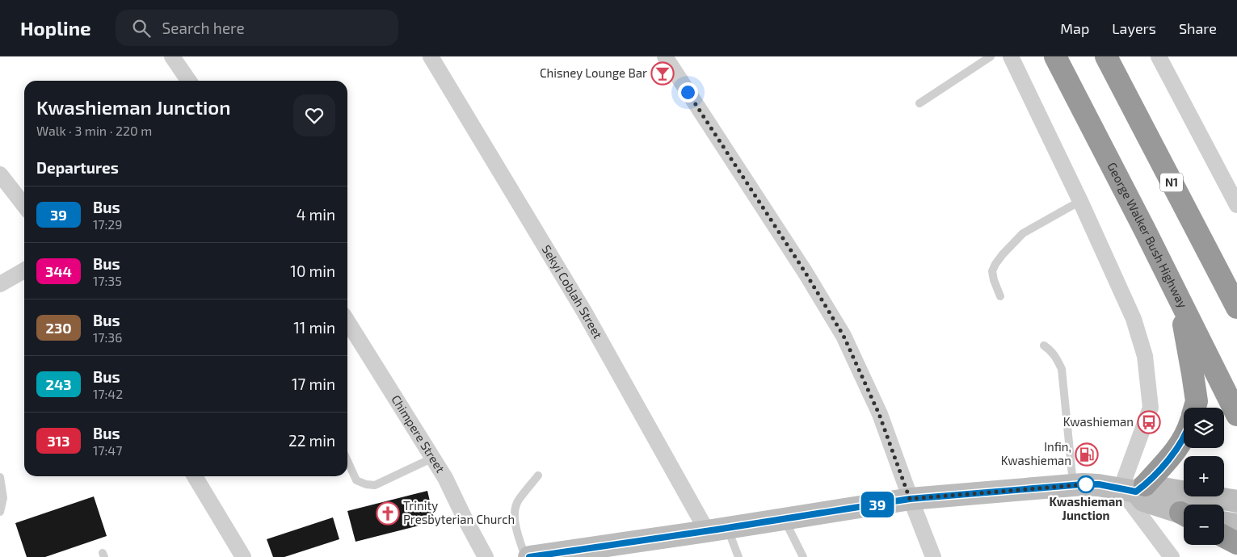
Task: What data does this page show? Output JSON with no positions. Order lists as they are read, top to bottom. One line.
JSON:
{"streets":{"highway":["N1","George Walker Bush Highway"],"street":["Sekyi Coblah Street","Chimpere Street"]},"places":{"bar":["Chisney Lounge Bar"],"bus stop":["Kwashieman"],"fuel station":["Infin, Kwashieman"],"other":["Kwashieman Junction"],"church":["Trinity Presbyterian Church"]},"lines":["bus line 39"],"page":{"header":"Hopline","search":"Search here","nav":["Map","Layers","Share"],"on_map":"39","heading":[["Kwashieman Junction","Walk · 3 min · 220 m"],"Departures"],"list":[{"mark":"39","name":"Bus","note":"17:29","value":"4 min"},{"mark":"344","name":"Bus","note":"17:35","value":"10 min"},{"mark":"230","name":"Bus","note":"17:36","value":"11 min"},{"mark":"243","name":"Bus","note":"17:42","value":"17 min"},{"mark":"313","name":"Bus","note":"17:47","value":"22 min"}],"map_buttons":["+","−"]}}
